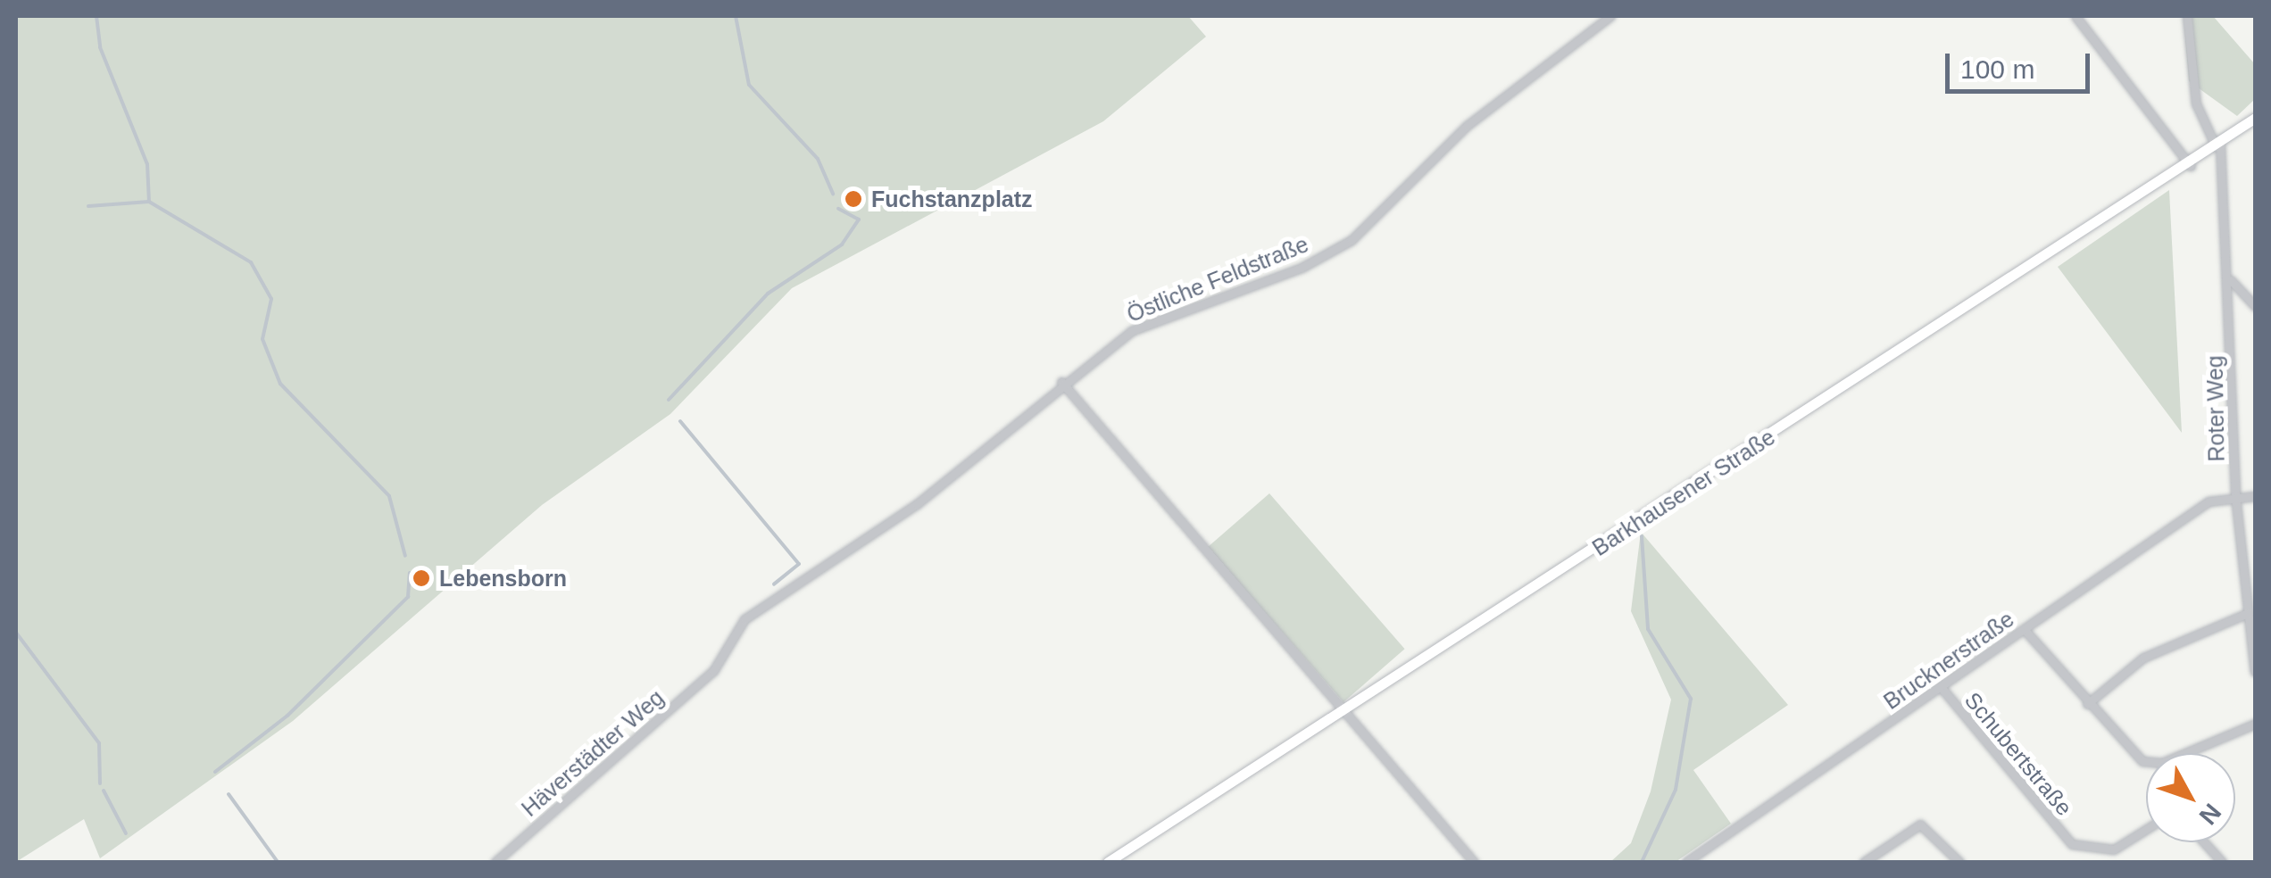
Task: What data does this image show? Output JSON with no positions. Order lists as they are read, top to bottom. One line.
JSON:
{"streets":{"main road":["Barkhausener Straße"],"street":["Östliche Feldstraße","Roter Weg","Brucknerstraße","Häverstädter Weg","Schubertstraße"]},"crossings":[["Östliche Feldstraße","Häverstädter Weg"],["Roter Weg","Barkhausener Straße"],["Roter Weg","Brucknerstraße"],["Brucknerstraße","Schubertstraße"]],"places":["Fuchstanzplatz","Lebensborn"],"scale_bar":"100 m","north":"bottom right"}
